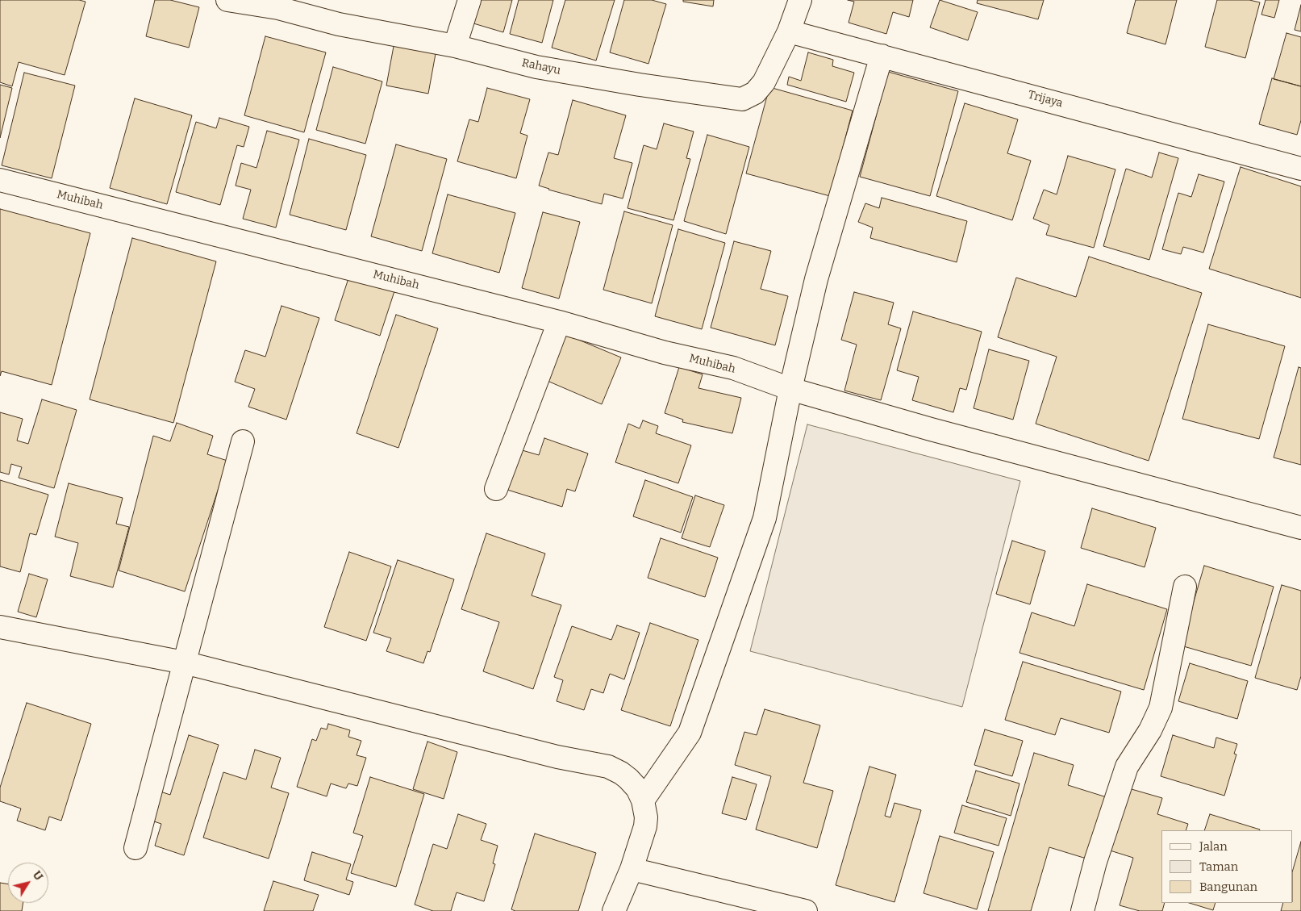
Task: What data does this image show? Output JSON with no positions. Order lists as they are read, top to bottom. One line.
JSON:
{"streets":{"street":["Rahayu","Trijaya","Muhibah"]},"crossings":[["Rahayu","Trijaya"]],"legend":["Jalan","Taman","Bangunan"],"north":"top right"}
